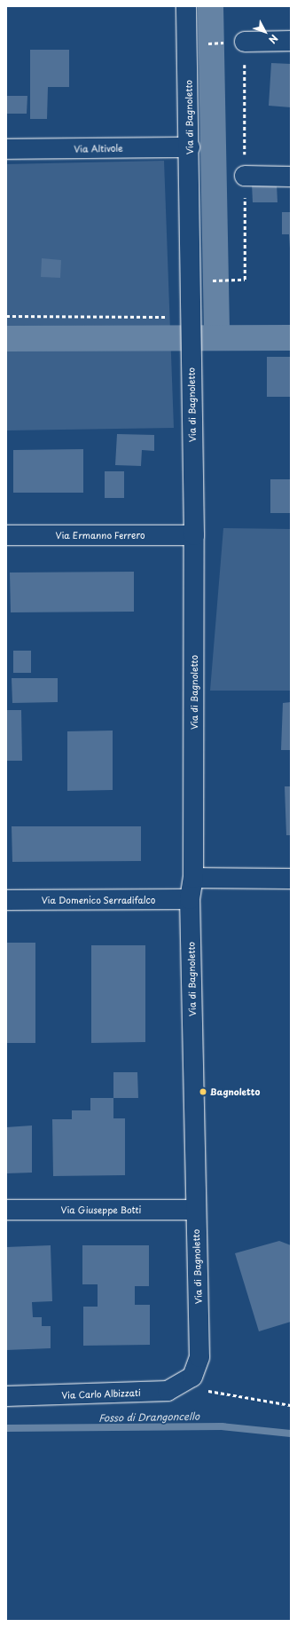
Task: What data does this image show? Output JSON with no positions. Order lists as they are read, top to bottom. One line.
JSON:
{"streets":{"street":["Via di Bagnoletto","Via Altivole","Via Ermanno Ferrero","Via Domenico Serradifalco","Via Giuseppe Botti","Via Carlo Albizzati"]},"crossings":[["Via di Bagnoletto","Via Altivole"],["Via di Bagnoletto","Via Ermanno Ferrero"],["Via di Bagnoletto","Via Domenico Serradifalco"],["Via di Bagnoletto","Via Giuseppe Botti"],["Via di Bagnoletto","Via Carlo Albizzati"]],"water":["Fosso di Drangoncello"],"places":["Bagnoletto"],"north":"bottom right"}
